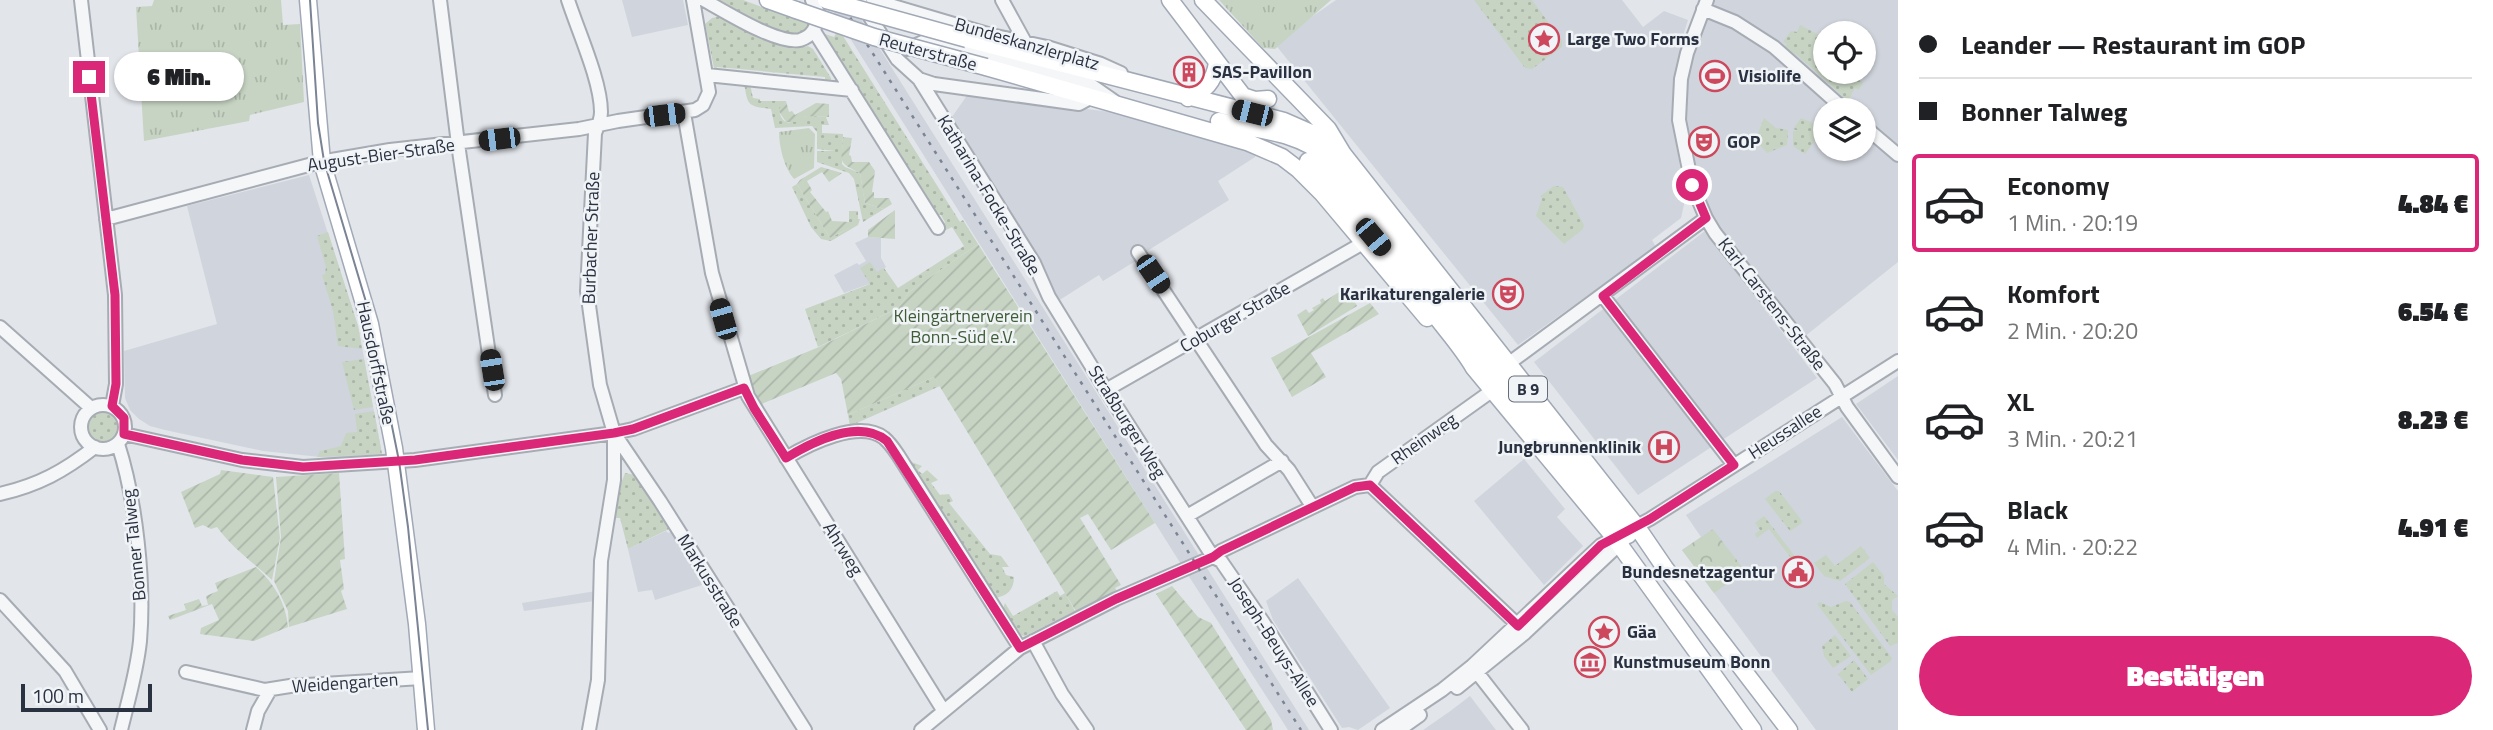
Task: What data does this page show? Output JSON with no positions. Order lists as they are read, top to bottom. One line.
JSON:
{"streets":{"main road":["Bundeskanzlerplatz","Reuterstraße","Hausdorffstraße","B 9"],"street":["August-Bier-Straße","Katharina-Focke-Straße","Burbacher Straße","Karl-Carstens-Straße","Coburger Straße","Straßburger Weg","Heussallee","Rheinweg","Bonner Talweg","Ahrweg","Markusstraße","Joseph-Beuys-Allee","Weidengarten"]},"crossings":[["Bundeskanzlerplatz","Reuterstraße"],["Bundeskanzlerplatz","Katharina-Focke-Straße"],["Bundeskanzlerplatz","Coburger Straße"],["Bundeskanzlerplatz","B 9"],["August-Bier-Straße","Burbacher Straße"],["August-Bier-Straße","Hausdorffstraße"],["August-Bier-Straße","Bonner Talweg"],["August-Bier-Straße","Ahrweg"],["Katharina-Focke-Straße","Straßburger Weg"],["Burbacher Straße","Markusstraße"],["Karl-Carstens-Straße","Heussallee"],["Karl-Carstens-Straße","Rheinweg"],["Coburger Straße","Straßburger Weg"],["Hausdorffstraße","Weidengarten"],["B 9","Heussallee"],["B 9","Rheinweg"],["Straßburger Weg","Rheinweg"],["Straßburger Weg","Joseph-Beuys-Allee"],["Rheinweg","Ahrweg"],["Rheinweg","Joseph-Beuys-Allee"]],"parks":["Kleingärtnerverein Bonn-Süd e.V."],"places":{"place":["Large Two Forms","Gäa"],"building":["SAS-Pavillon"],"sports":["Visiolife"],"theatre":["GOP","Karikaturengalerie"],"hospital":["Jungbrunnenklinik"],"public building":["Bundesnetzagentur"],"museum":["Kunstmuseum Bonn"]},"scale_bar":"100 m","page":{"banner":["Leander — Restaurant im GOP","Bonner Talweg"],"bubble":"6 Min.","list":[{"name":"Economy","note":"1 Min. · 20:19","value":"4.84 €"},{"name":"Komfort","note":"2 Min. · 20:20","value":"6.54 €"},{"name":"XL","note":"3 Min. · 20:21","value":"8.23 €"},{"name":"Black","note":"4 Min. · 20:22","value":"4.91 €"}],"buttons":"Bestätigen","scale":"100 m"}}
